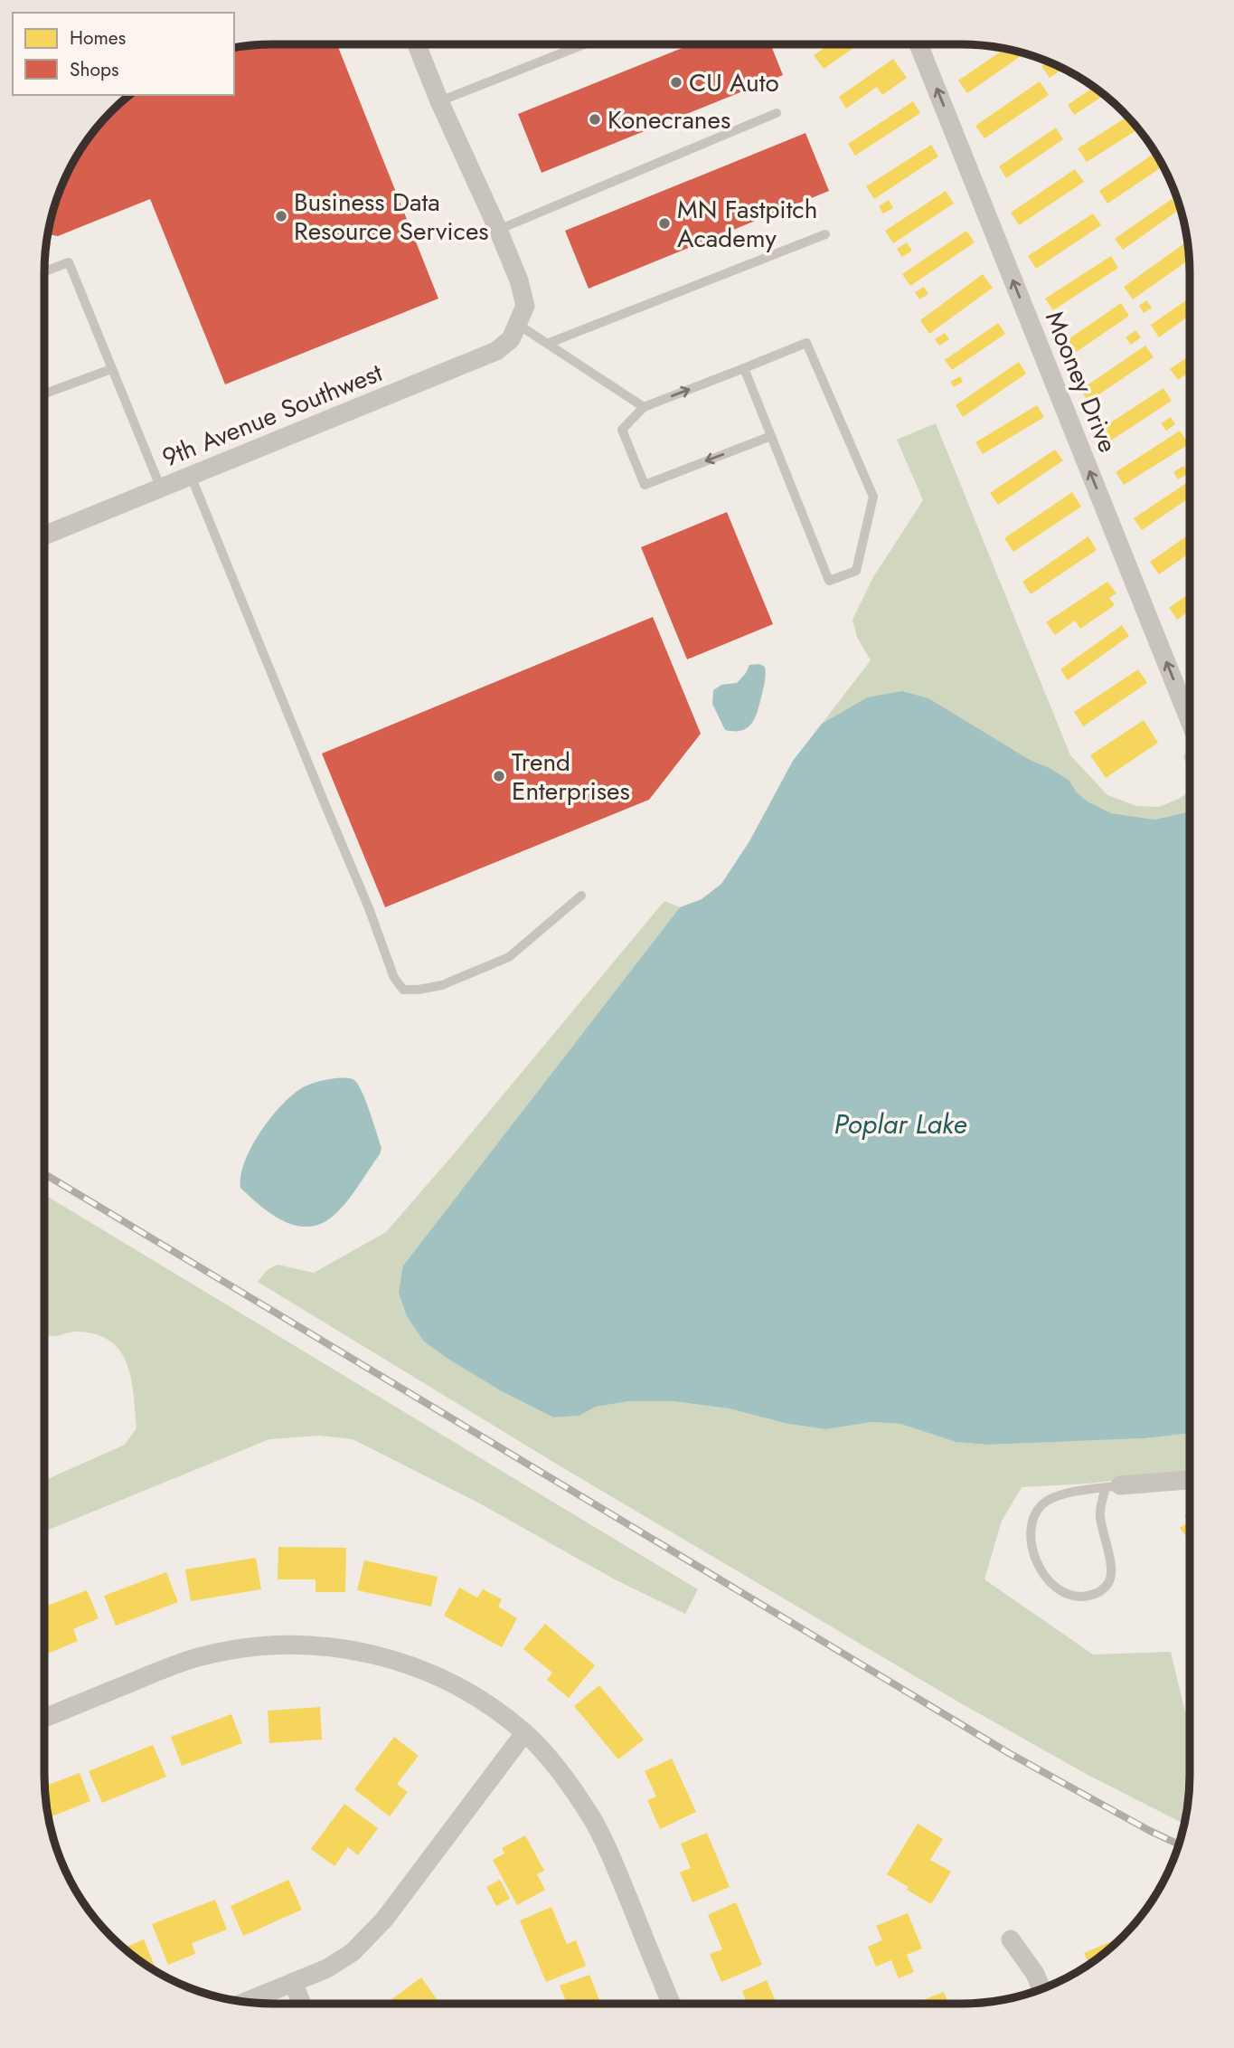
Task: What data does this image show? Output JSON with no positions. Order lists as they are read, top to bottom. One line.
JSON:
{"streets":{"street":["Mooney Drive","9th Avenue Southwest"]},"one_way":["Mooney Drive"],"water":["Poplar Lake"],"places":["CU Auto","Konecranes","Business Data Resource Services","MN Fastpitch Academy","Trend Enterprises"],"legend":["Homes","Shops"]}
